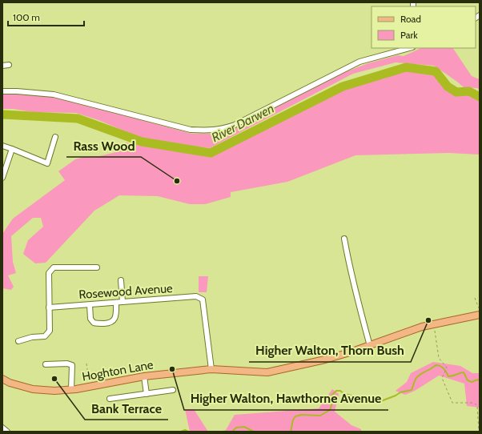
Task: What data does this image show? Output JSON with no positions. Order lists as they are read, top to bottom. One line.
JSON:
{"streets":{"main road":["Hoghton Lane"],"street":["Rosewood Avenue"]},"crossings":[["Rosewood Avenue","Hoghton Lane"]],"water":["River Darwen"],"places":["Rass Wood","Higher Walton, Thorn Bush","Higher Walton, Hawthorne Avenue","Bank Terrace"],"legend":["Road","Park"],"scale_bar":"100 m"}
